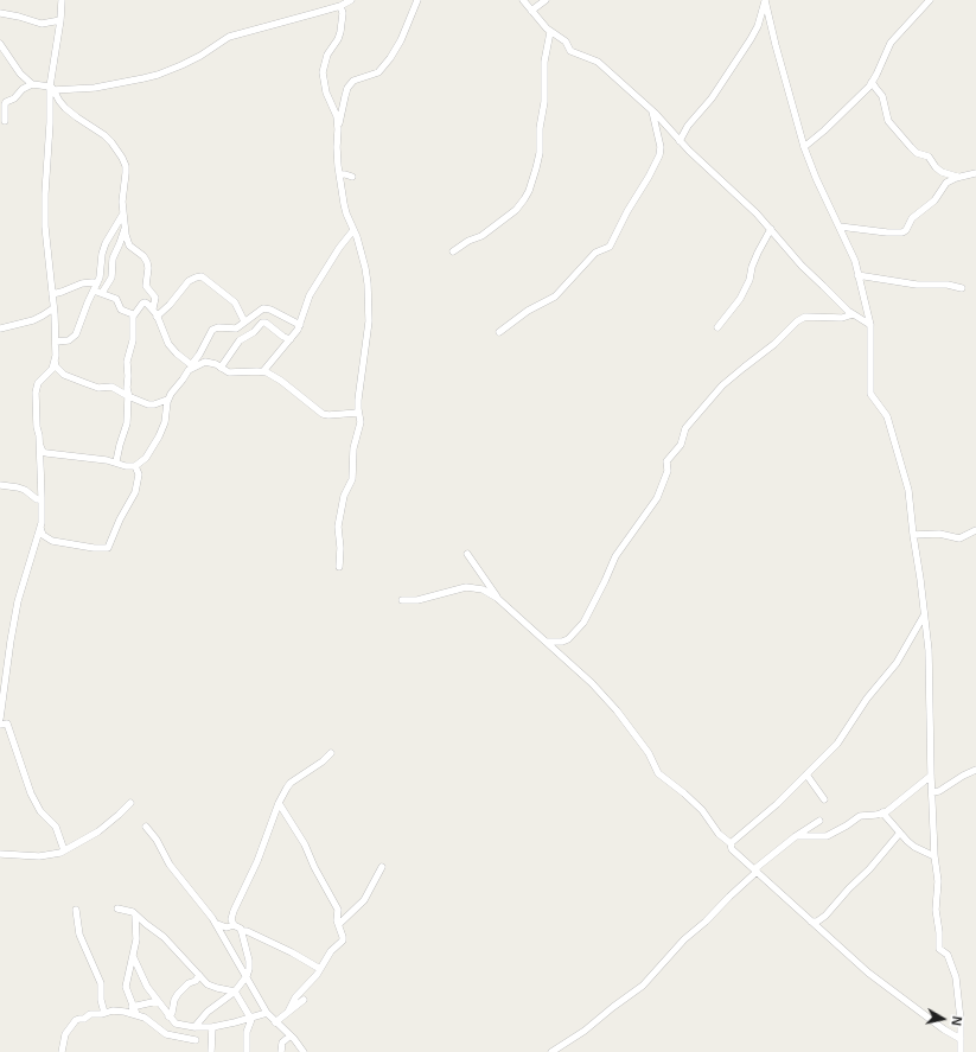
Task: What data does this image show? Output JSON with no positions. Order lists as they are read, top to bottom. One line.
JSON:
{"north":"right"}
